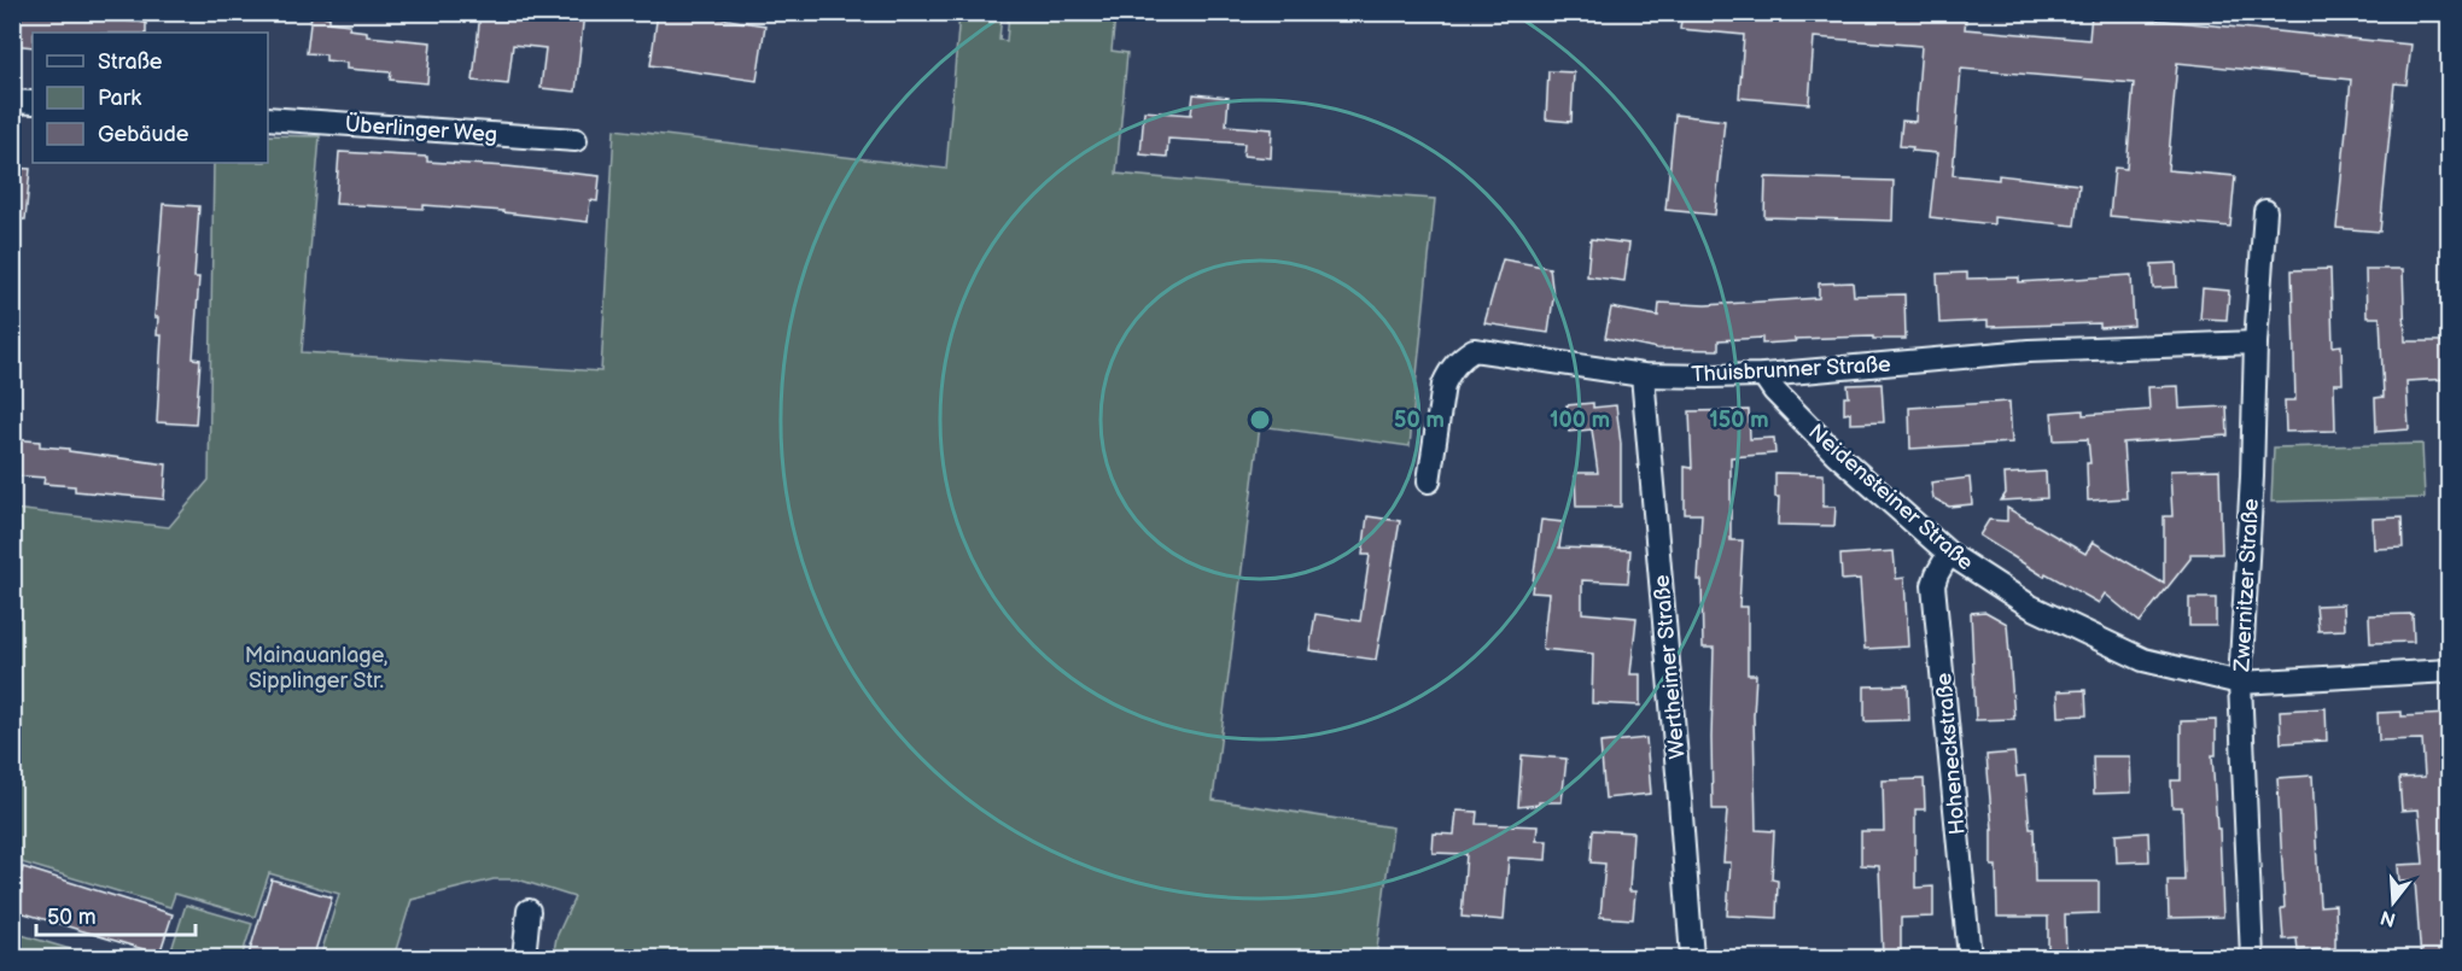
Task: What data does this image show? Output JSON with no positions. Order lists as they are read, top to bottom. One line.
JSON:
{"streets":{"street":["Überlinger Weg","Thuisbrunner Straße","Neidensteiner Straße","Zwernitzer Straße","Wertheimer Straße","Hoheneckstraße"]},"crossings":[["Thuisbrunner Straße","Neidensteiner Straße"],["Thuisbrunner Straße","Zwernitzer Straße"],["Thuisbrunner Straße","Wertheimer Straße"],["Neidensteiner Straße","Zwernitzer Straße"],["Neidensteiner Straße","Hoheneckstraße"]],"parks":["Mainauanlage, Sipplinger Str."],"legend":["Straße","Park","Gebäude"],"scale_bar":"50 m","north":"bottom","rings":["50 m","100 m","150 m"]}
